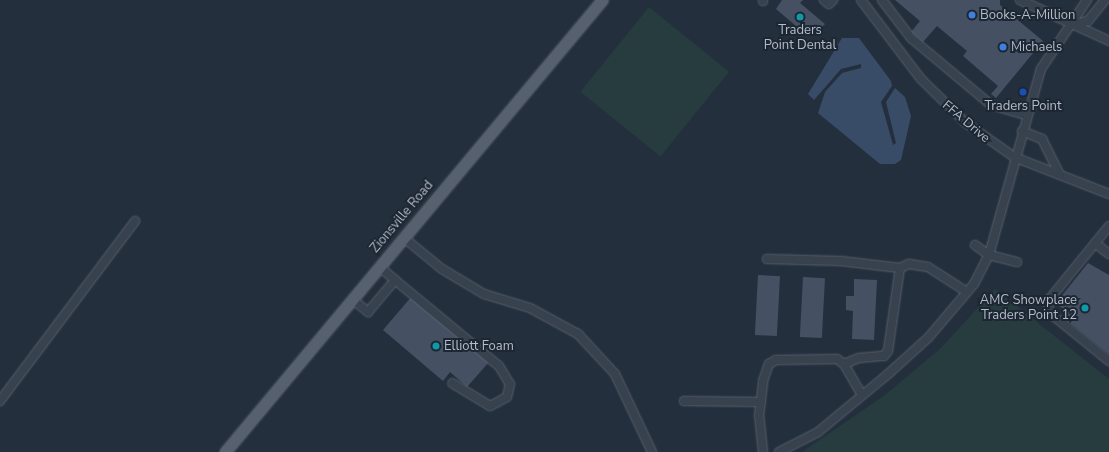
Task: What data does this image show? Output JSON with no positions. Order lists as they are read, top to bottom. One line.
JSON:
{"streets":{"main road":["Zionsville Road"],"street":["FFA Drive"]},"places":["Books-A-Million","Traders Point Dental","Michaels","Traders Point","AMC Showplace Traders Point 12","Elliott Foam"]}
